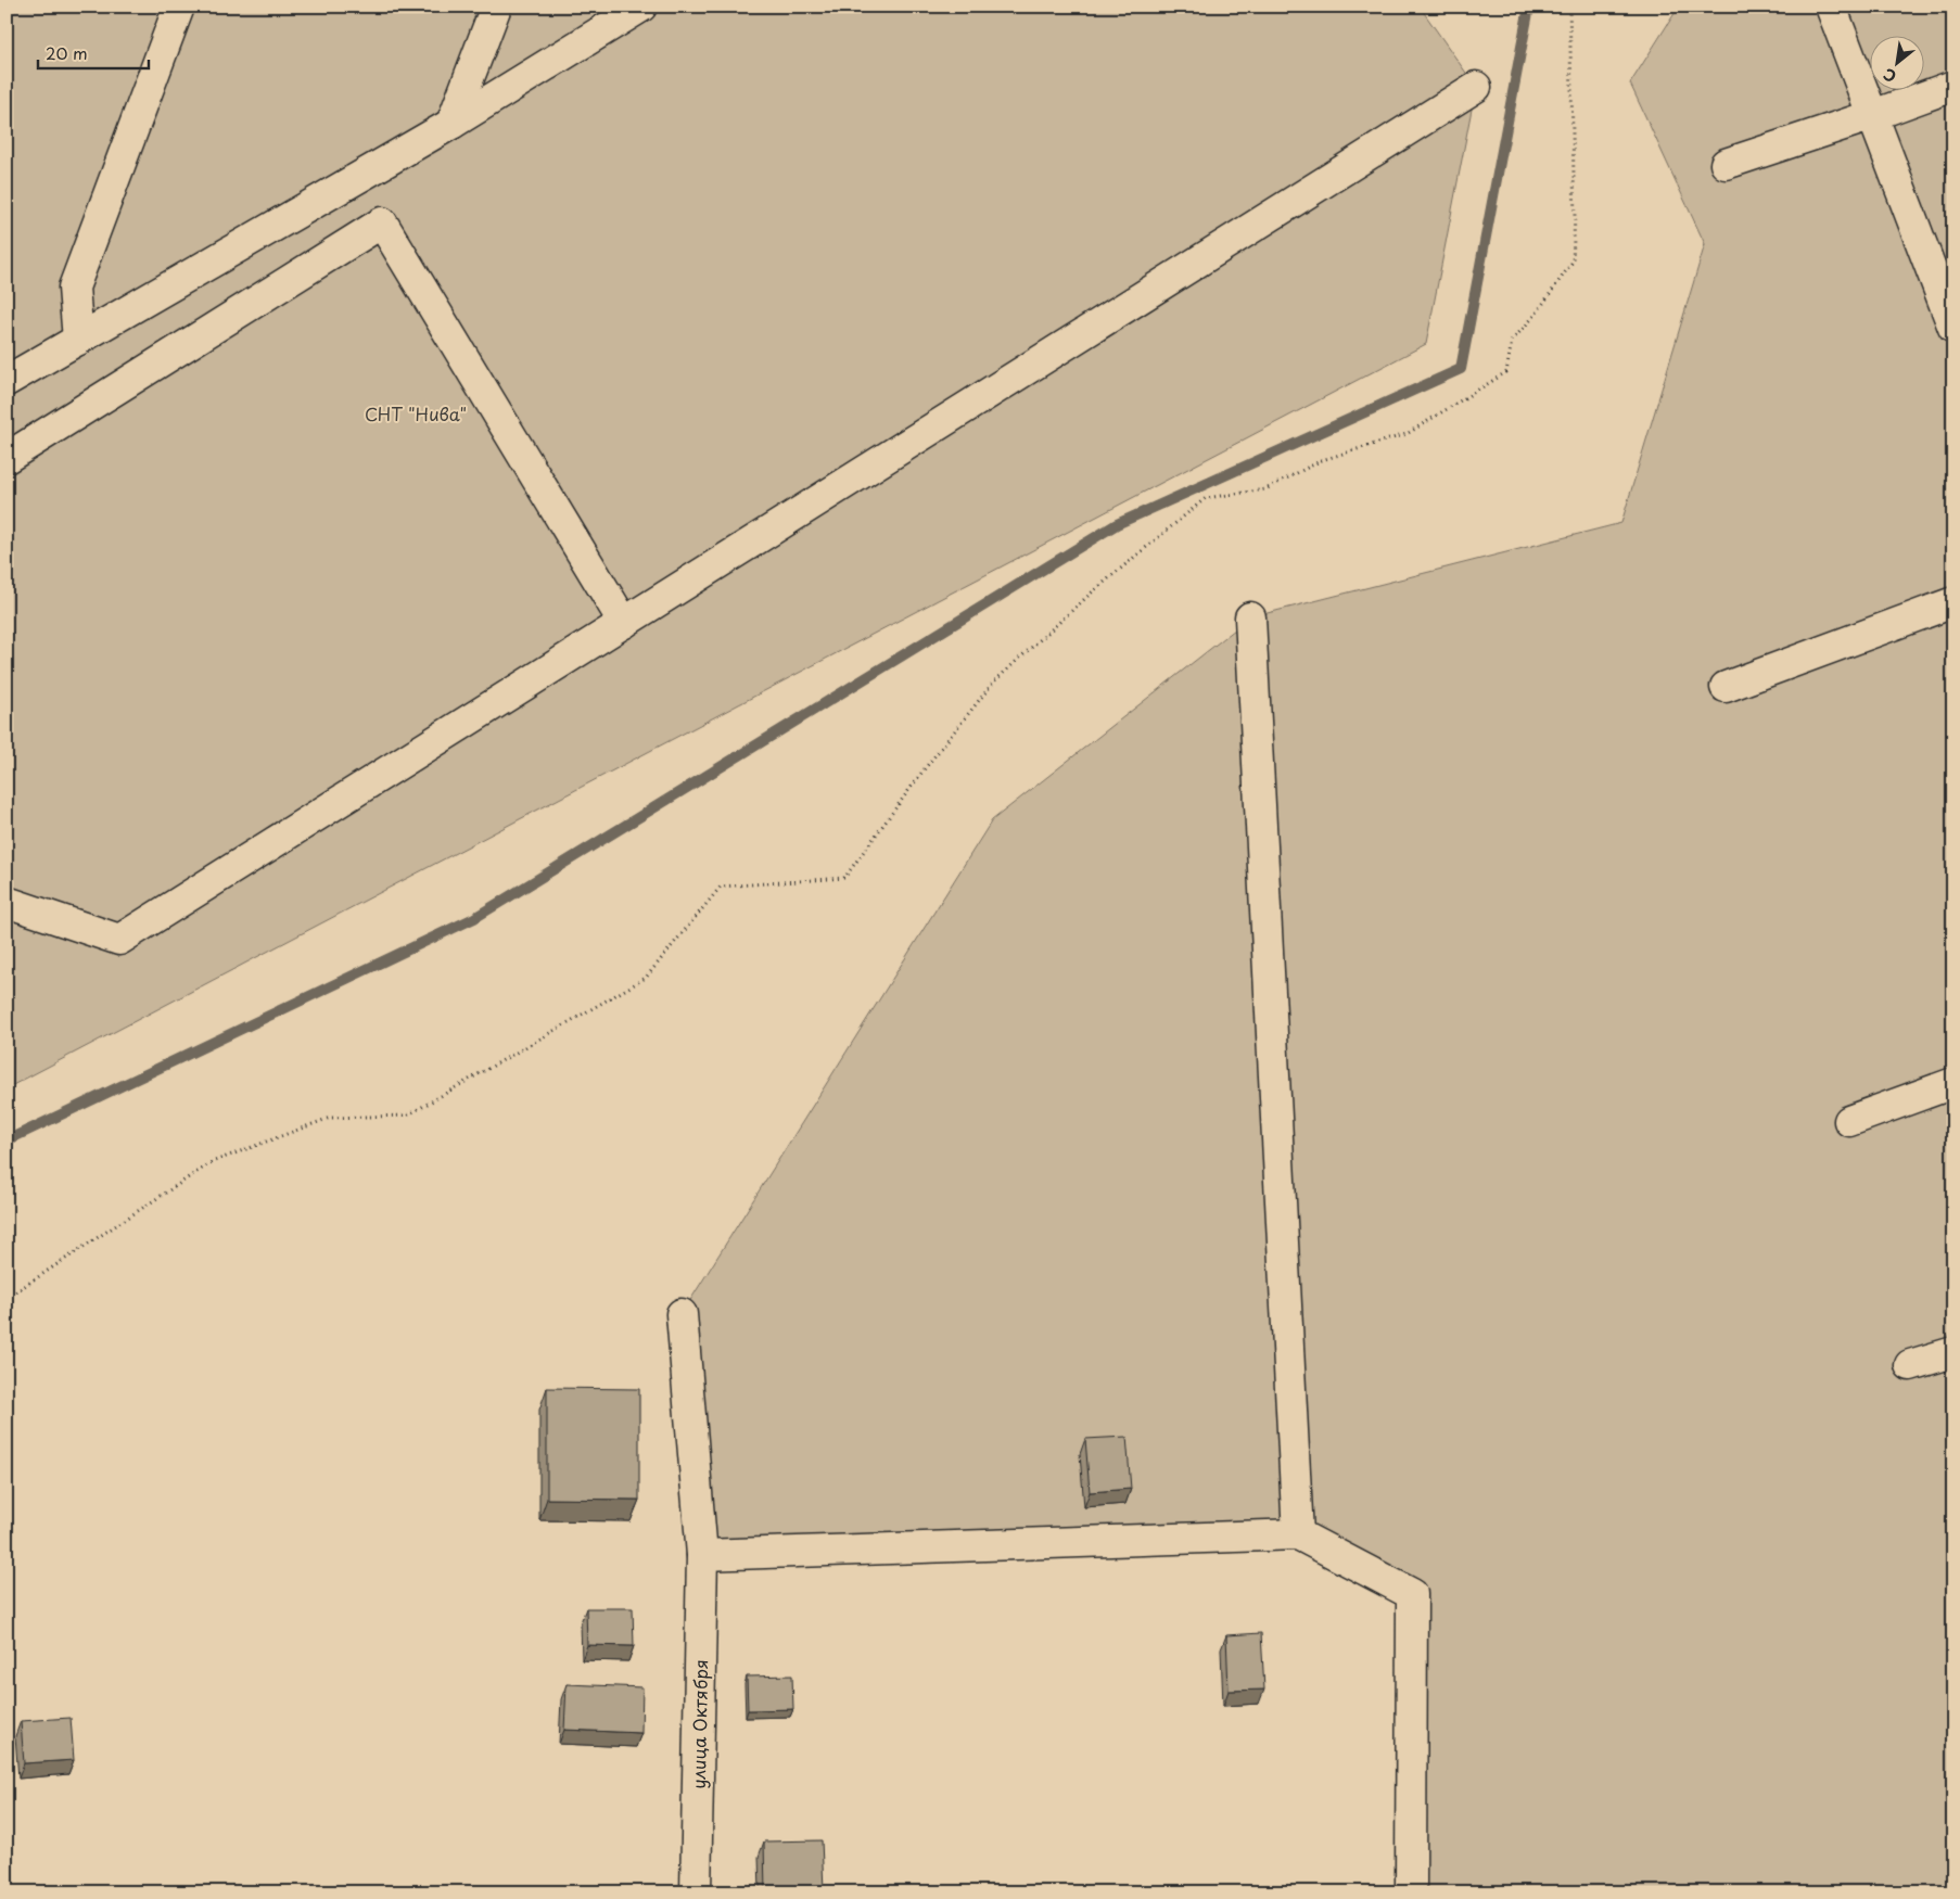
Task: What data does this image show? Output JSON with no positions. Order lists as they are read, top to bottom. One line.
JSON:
{"streets":{"street":["улица Октября"]},"parks":["СНТ \"Нива\""],"scale_bar":"20 m","north":"bottom left"}
